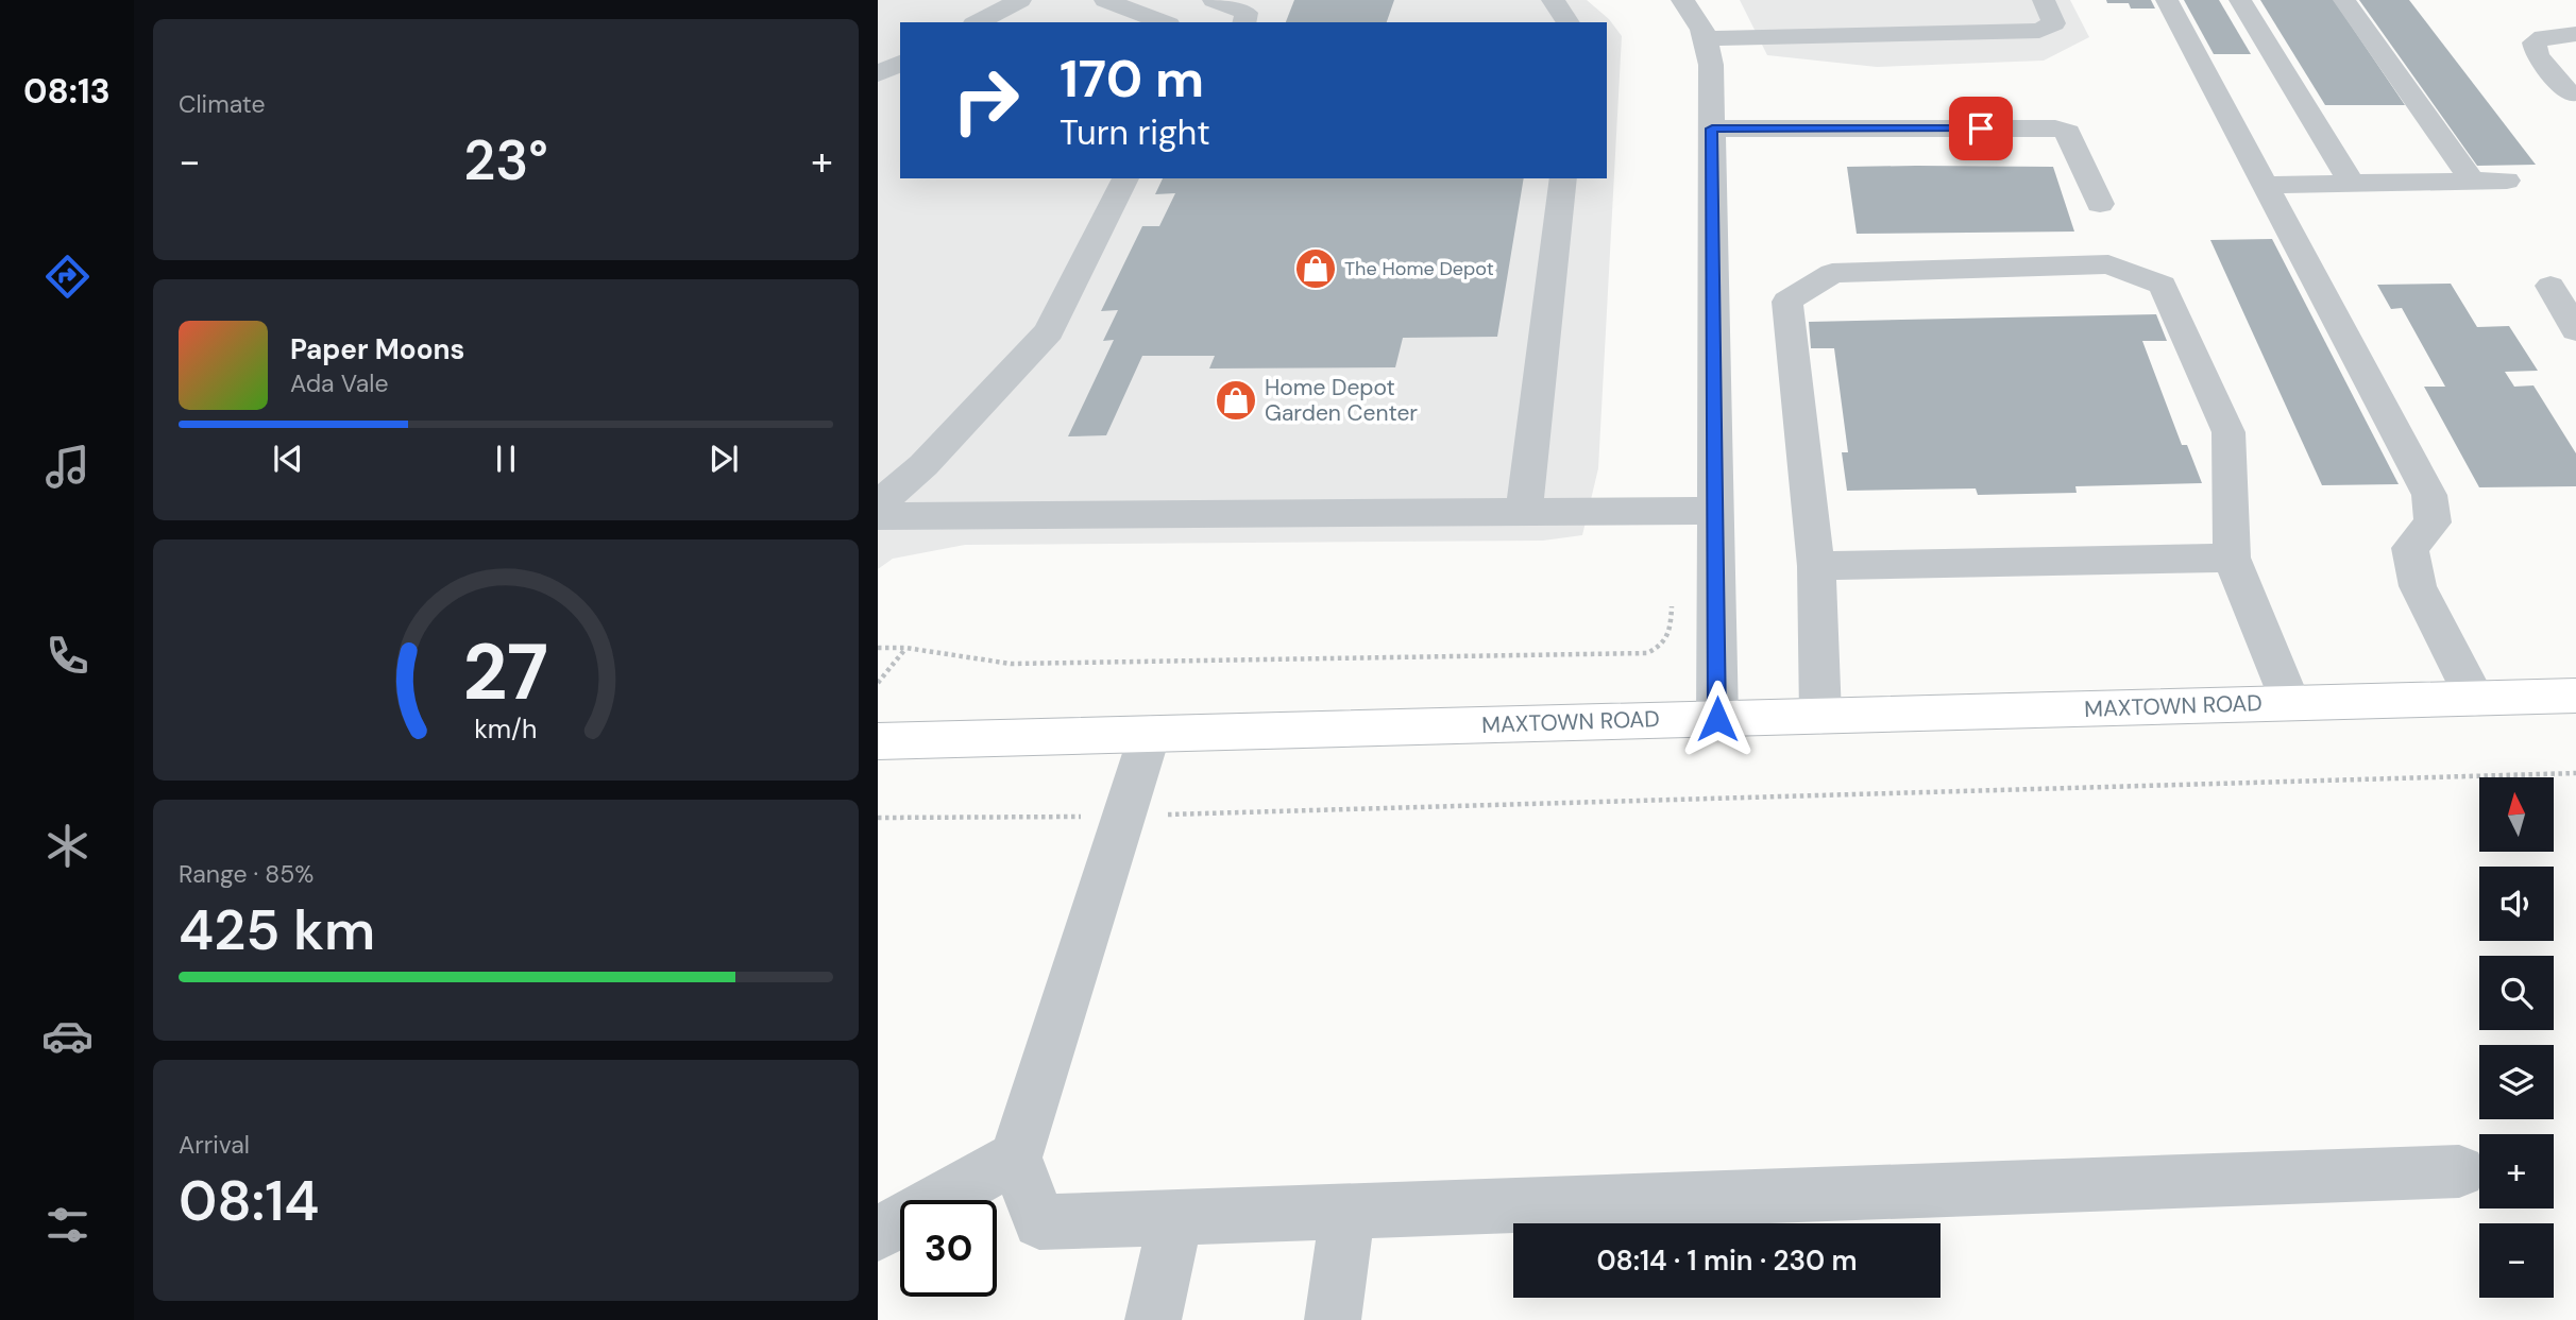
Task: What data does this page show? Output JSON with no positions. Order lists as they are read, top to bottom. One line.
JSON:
{"streets":{"main road":["MAXTOWN ROAD"]},"places":{"shop":["The Home Depot","Home Depot Garden Center"]},"north":"top","page":{"tabs":"08:13","tile":["Climate",["Range · 85%","425 km"],["Arrival","08:14"]],"turn":["170 m","Turn right"],"heat":["−","23°","+"],"song":["Paper Moons","Ada Vale"],"map_buttons":["+","−"],"limit":"30","trip":"08:14 · 1 min · 230 m","gauge":["27","km/h"]}}
